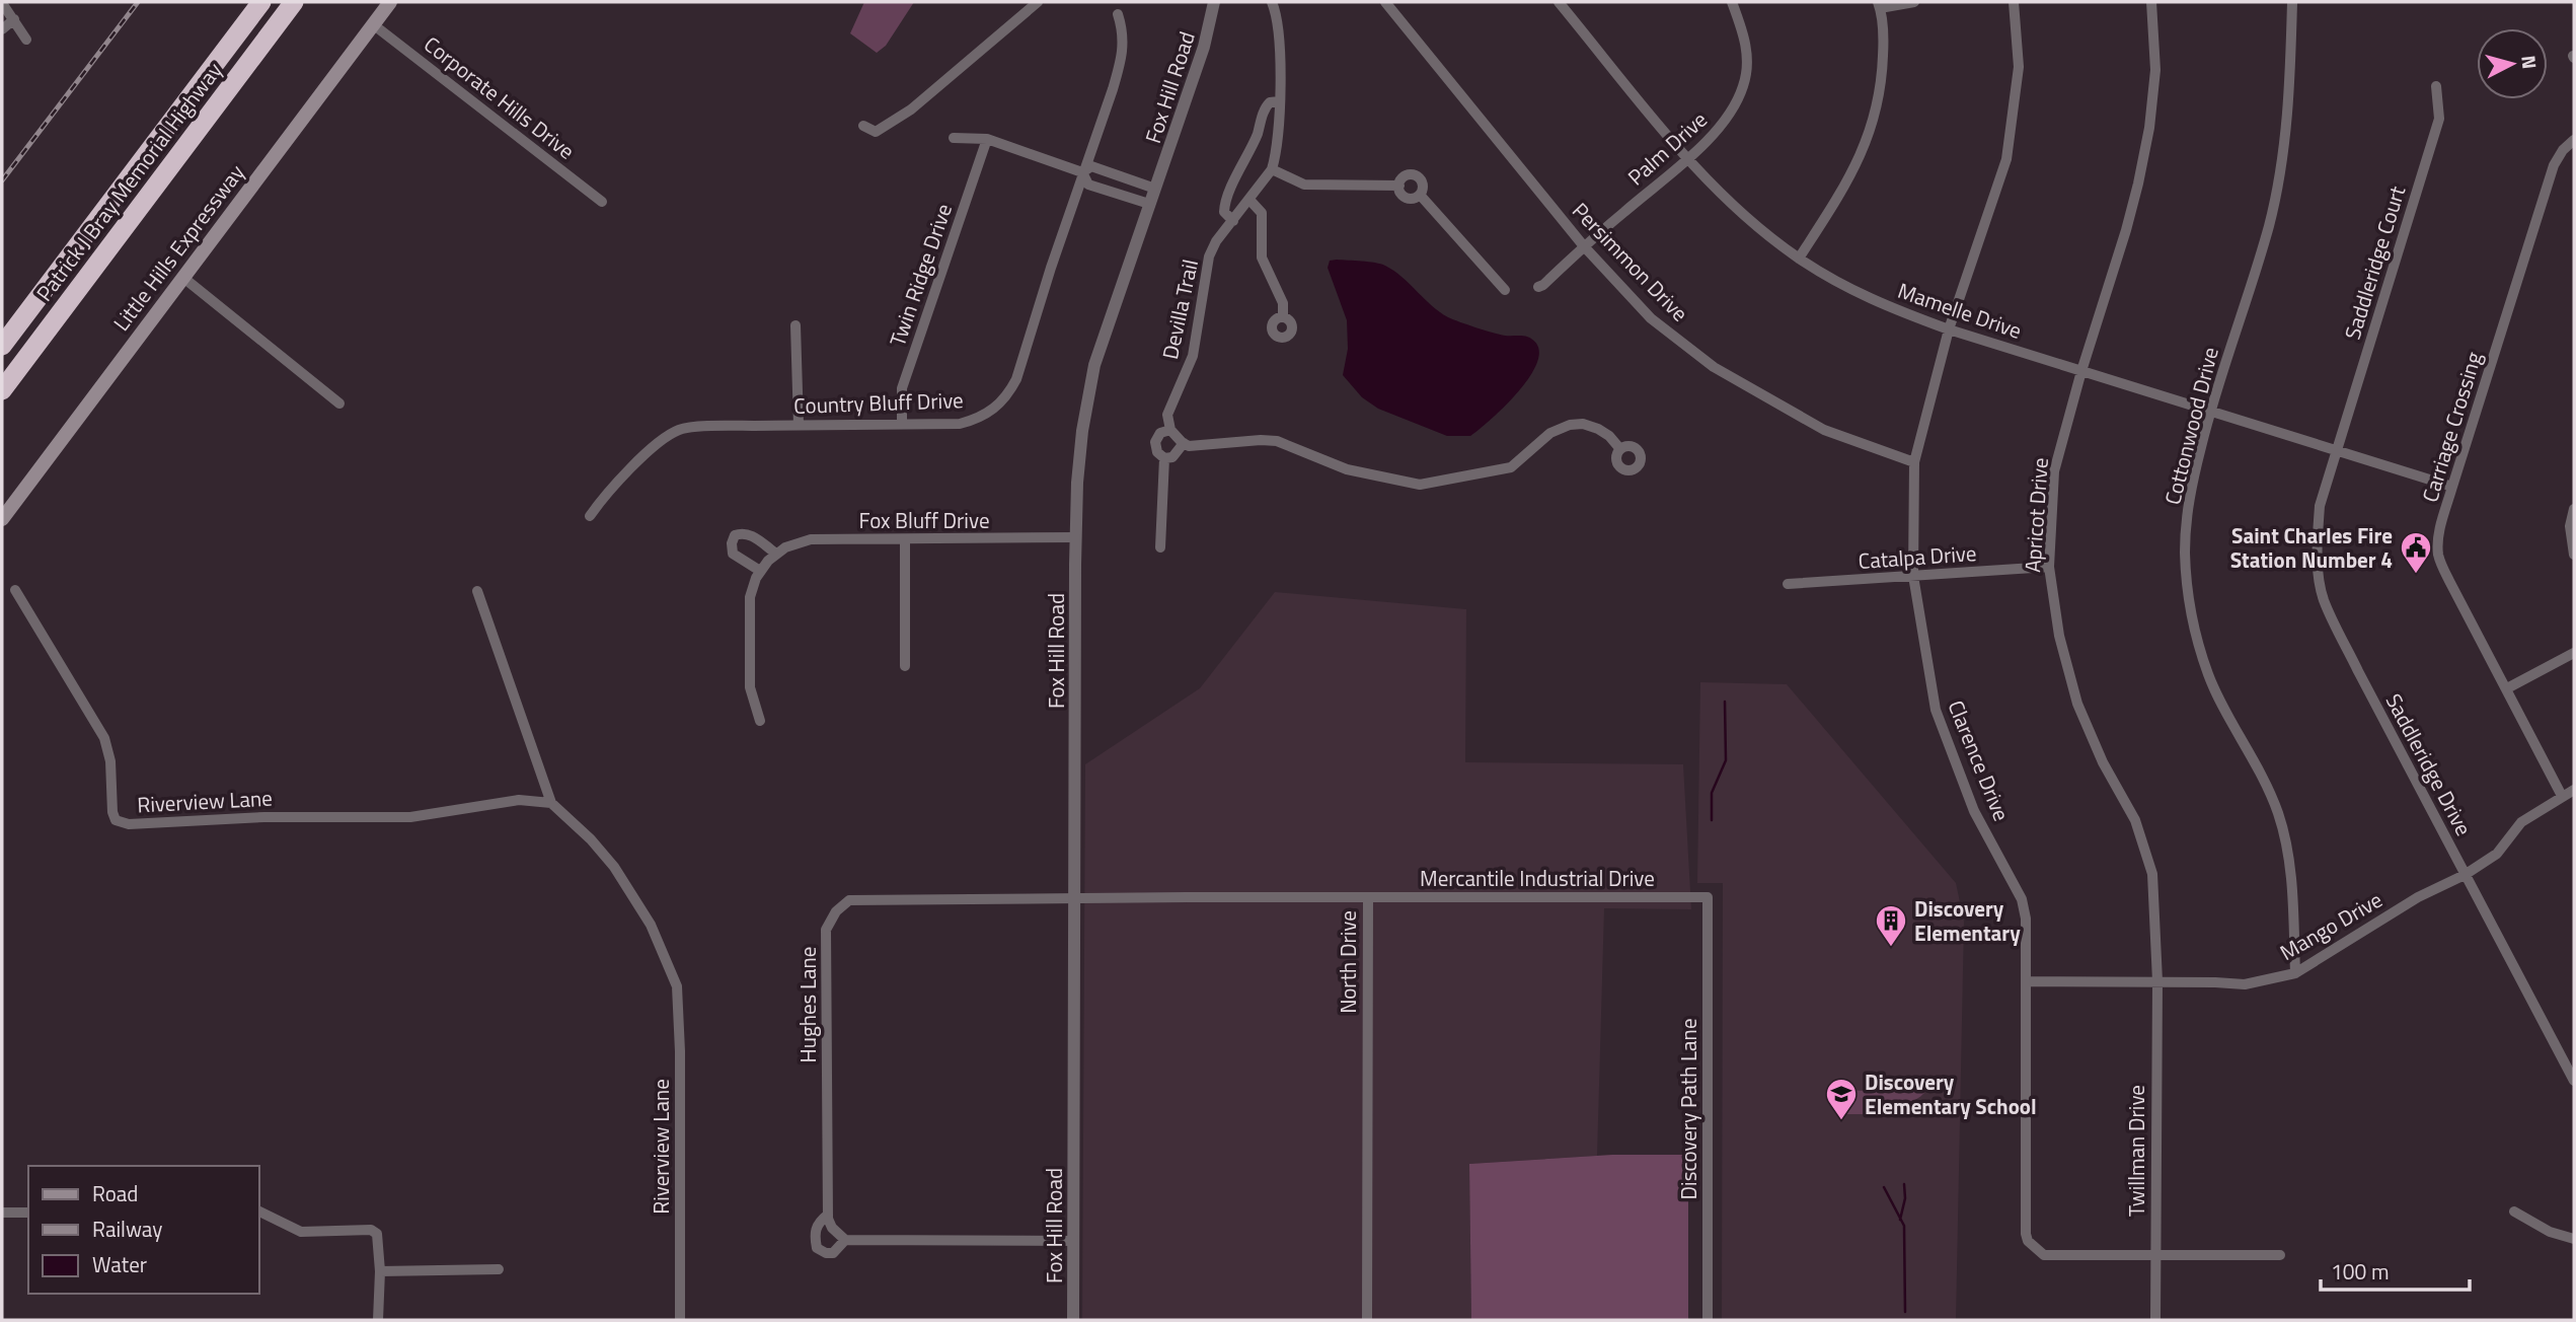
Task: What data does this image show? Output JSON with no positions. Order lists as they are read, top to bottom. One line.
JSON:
{"streets":{"highway":["Patrick J Bray Memorial Highway"],"main road":["Little Hills Expressway"],"street":["Fox Hill Road","Corporate Hills Drive","Palm Drive","Persimmon Drive","Saddleridge Court","Twin Ridge Drive","Devilla Trail","Mamelle Drive","Country Bluff Drive","Cottonwood Drive","Carriage Crossing","Apricot Drive","Fox Bluff Drive","Catalpa Drive","Clarence Drive","Saddleridge Drive","Riverview Lane","Mercantile Industrial Drive","Mango Drive","North Drive","Hughes Lane","Discovery Path Lane","Twillman Drive"]},"crossings":[["Fox Hill Road","Fox Bluff Drive"],["Fox Hill Road","North Drive"],["Fox Hill Road","Hughes Lane"],["Corporate Hills Drive","Little Hills Expressway"],["Palm Drive","Persimmon Drive"],["Palm Drive","Mamelle Drive"],["Persimmon Drive","Clarence Drive"],["Saddleridge Court","Mamelle Drive"],["Saddleridge Court","Saddleridge Drive"],["Twin Ridge Drive","Country Bluff Drive"],["Mamelle Drive","Cottonwood Drive"],["Mamelle Drive","Carriage Crossing"],["Mamelle Drive","Apricot Drive"],["Mamelle Drive","Clarence Drive"],["Mamelle Drive","Saddleridge Drive"],["Cottonwood Drive","Mango Drive"],["Carriage Crossing","Mango Drive"],["Apricot Drive","Catalpa Drive"],["Apricot Drive","Mango Drive"],["Apricot Drive","Twillman Drive"],["Catalpa Drive","Clarence Drive"],["Clarence Drive","Mango Drive"],["Clarence Drive","Twillman Drive"],["Saddleridge Drive","Mango Drive"],["Mercantile Industrial Drive","North Drive"],["Mercantile Industrial Drive","Discovery Path Lane"],["Mango Drive","Twillman Drive"],["North Drive","Hughes Lane"]],"places":{"public building":["Saint Charles Fire Station Number 4"],"building":["Discovery Elementary"],"school or university":["Discovery Elementary School"]},"legend":["Road","Railway","Water"],"scale_bar":"100 m","north":"right"}
